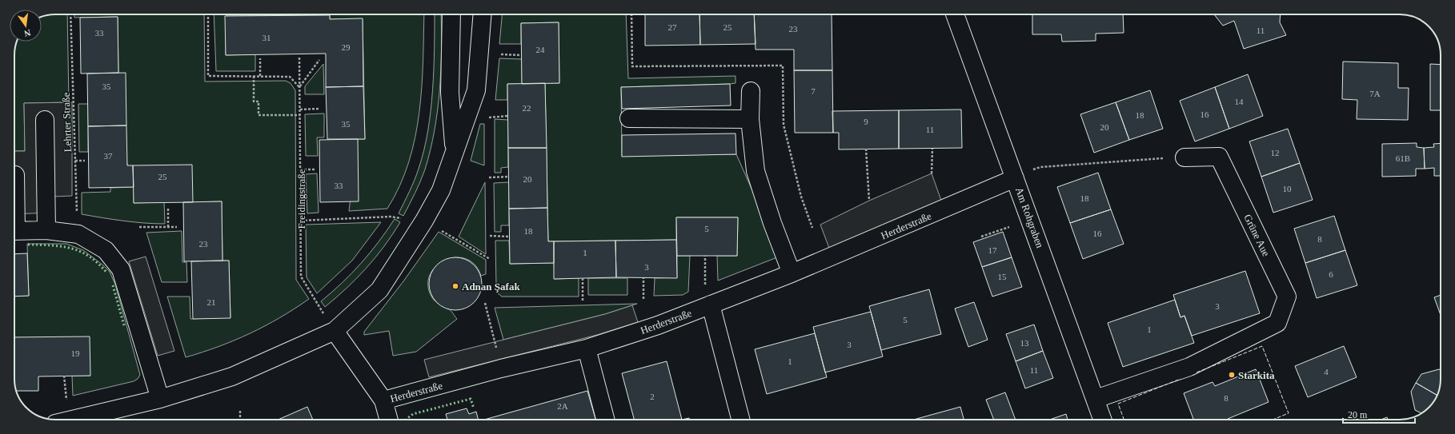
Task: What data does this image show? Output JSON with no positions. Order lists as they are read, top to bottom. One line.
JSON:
{"streets":{"street":["Am Rohgraben","Herderstraße","Grüne Aue"],"path":["Lehrter Straße","Freidingstraße"]},"crossings":[["Freidingstraße","Herderstraße"],["Am Rohgraben","Herderstraße"],["Am Rohgraben","Grüne Aue"]],"places":["Adnan Şafak","Starkita"],"house_numbers":["27","25","23","11","33","31","29","24","35","7","7A","14","22","16","18","9","35","20","11","12","37","61B","25","20","33","10","18","5","18","16","8","23","17","1","3","6","15","21","3","5","1","13","3","19","1","11","4","2","8","2A"],"scale_bar":"20 m","north":"bottom"}
